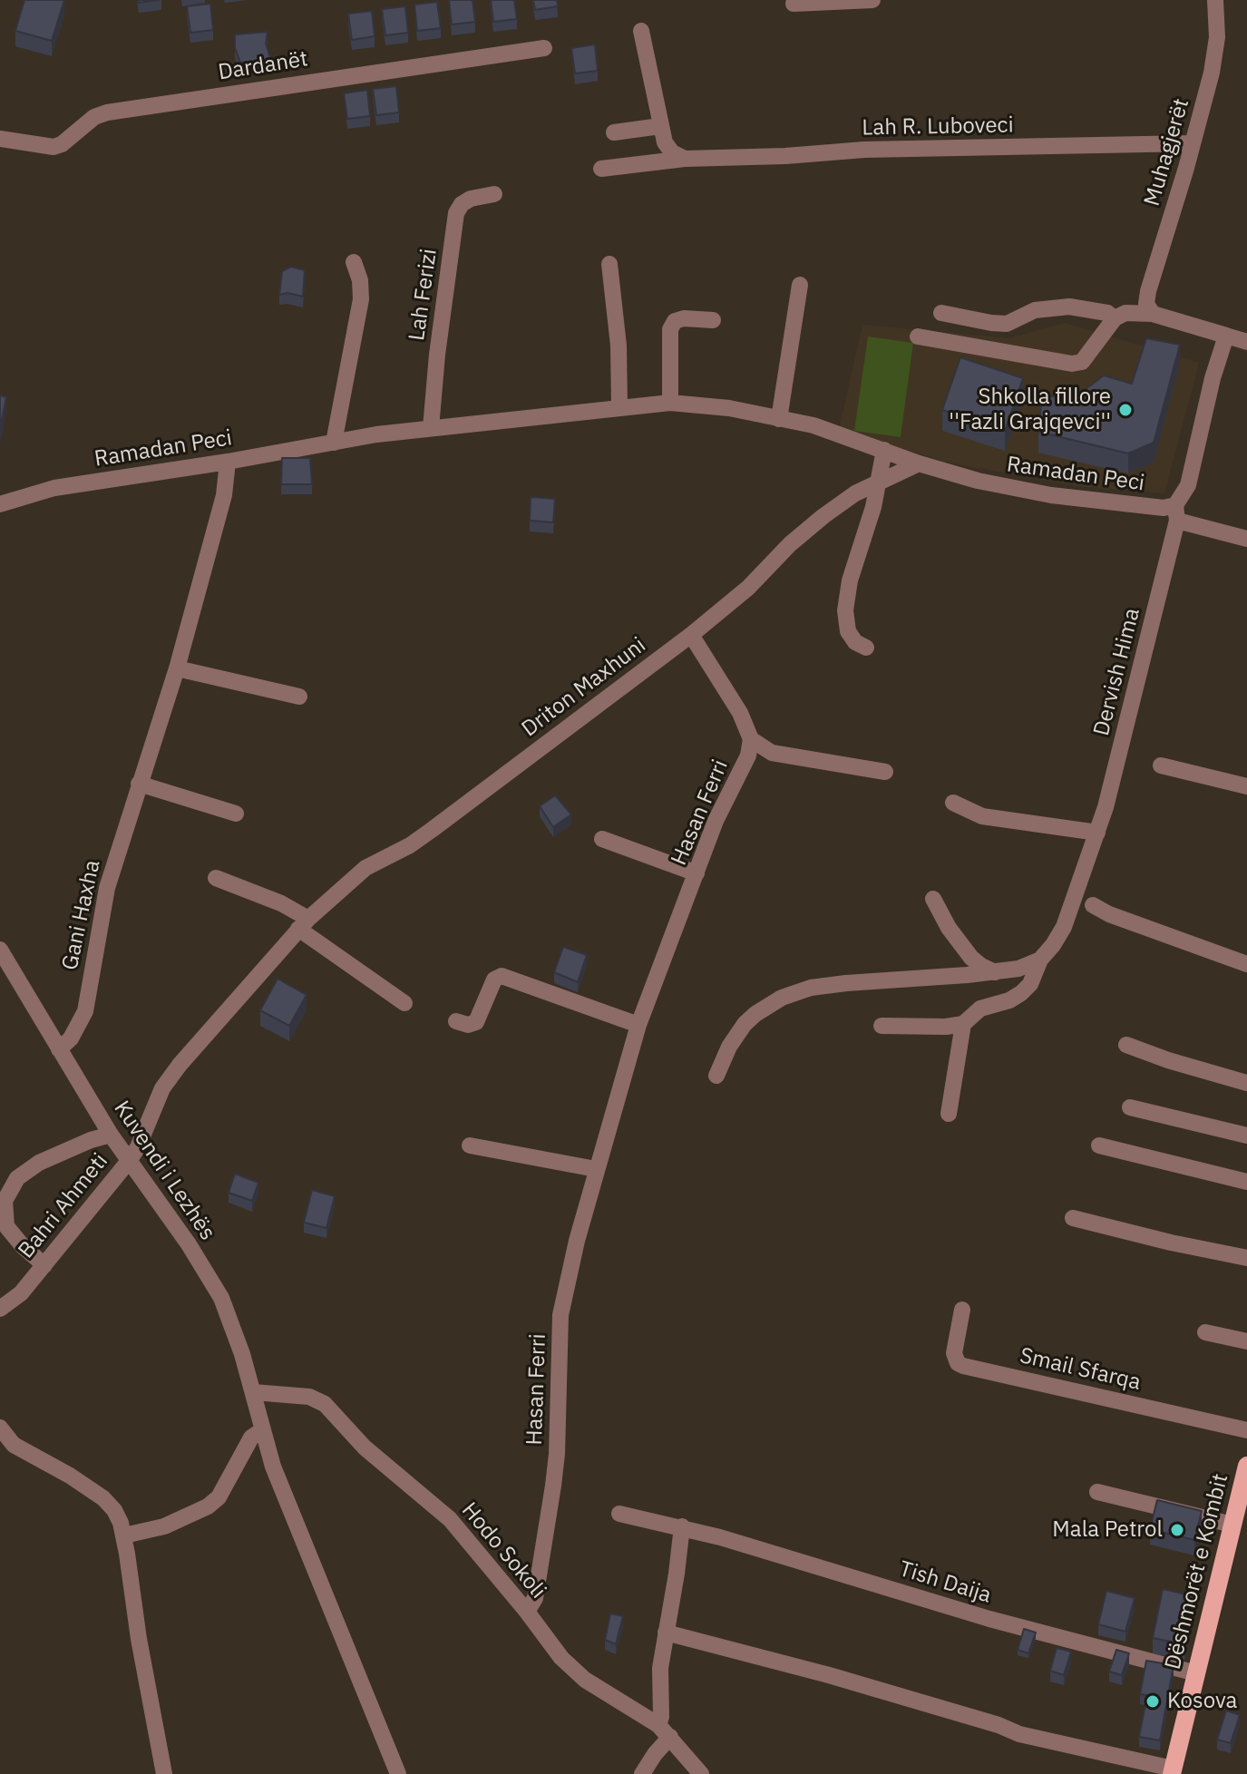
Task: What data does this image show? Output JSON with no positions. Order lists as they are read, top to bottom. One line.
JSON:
{"streets":{"main road":["Dëshmorët e Kombit"],"street":["Dardanët","Lah R. Luboveci","Muhagjerët","Lah Ferizi","Ramadan Peci","Dervish Hima","Driton Maxhuni","Hasan Ferri","Gani Haxha","Kuvendi i Lezhës","Bahri Ahmeti","Smail Sfarqa","Hodo Sokoli","Tish Daija"]},"crossings":[["Lah R. Luboveci","Muhagjerët"],["Lah Ferizi","Ramadan Peci"],["Ramadan Peci","Dervish Hima"],["Ramadan Peci","Driton Maxhuni"],["Ramadan Peci","Gani Haxha"],["Driton Maxhuni","Hasan Ferri"],["Driton Maxhuni","Kuvendi i Lezhës"],["Driton Maxhuni","Bahri Ahmeti"],["Hasan Ferri","Hodo Sokoli"],["Gani Haxha","Kuvendi i Lezhës"],["Kuvendi i Lezhës","Bahri Ahmeti"],["Kuvendi i Lezhës","Hodo Sokoli"],["Dëshmorët e Kombit","Tish Daija"]],"places":["Shkolla fillore ''Fazli Grajqevci''","Mala Petrol","Kosova"]}
